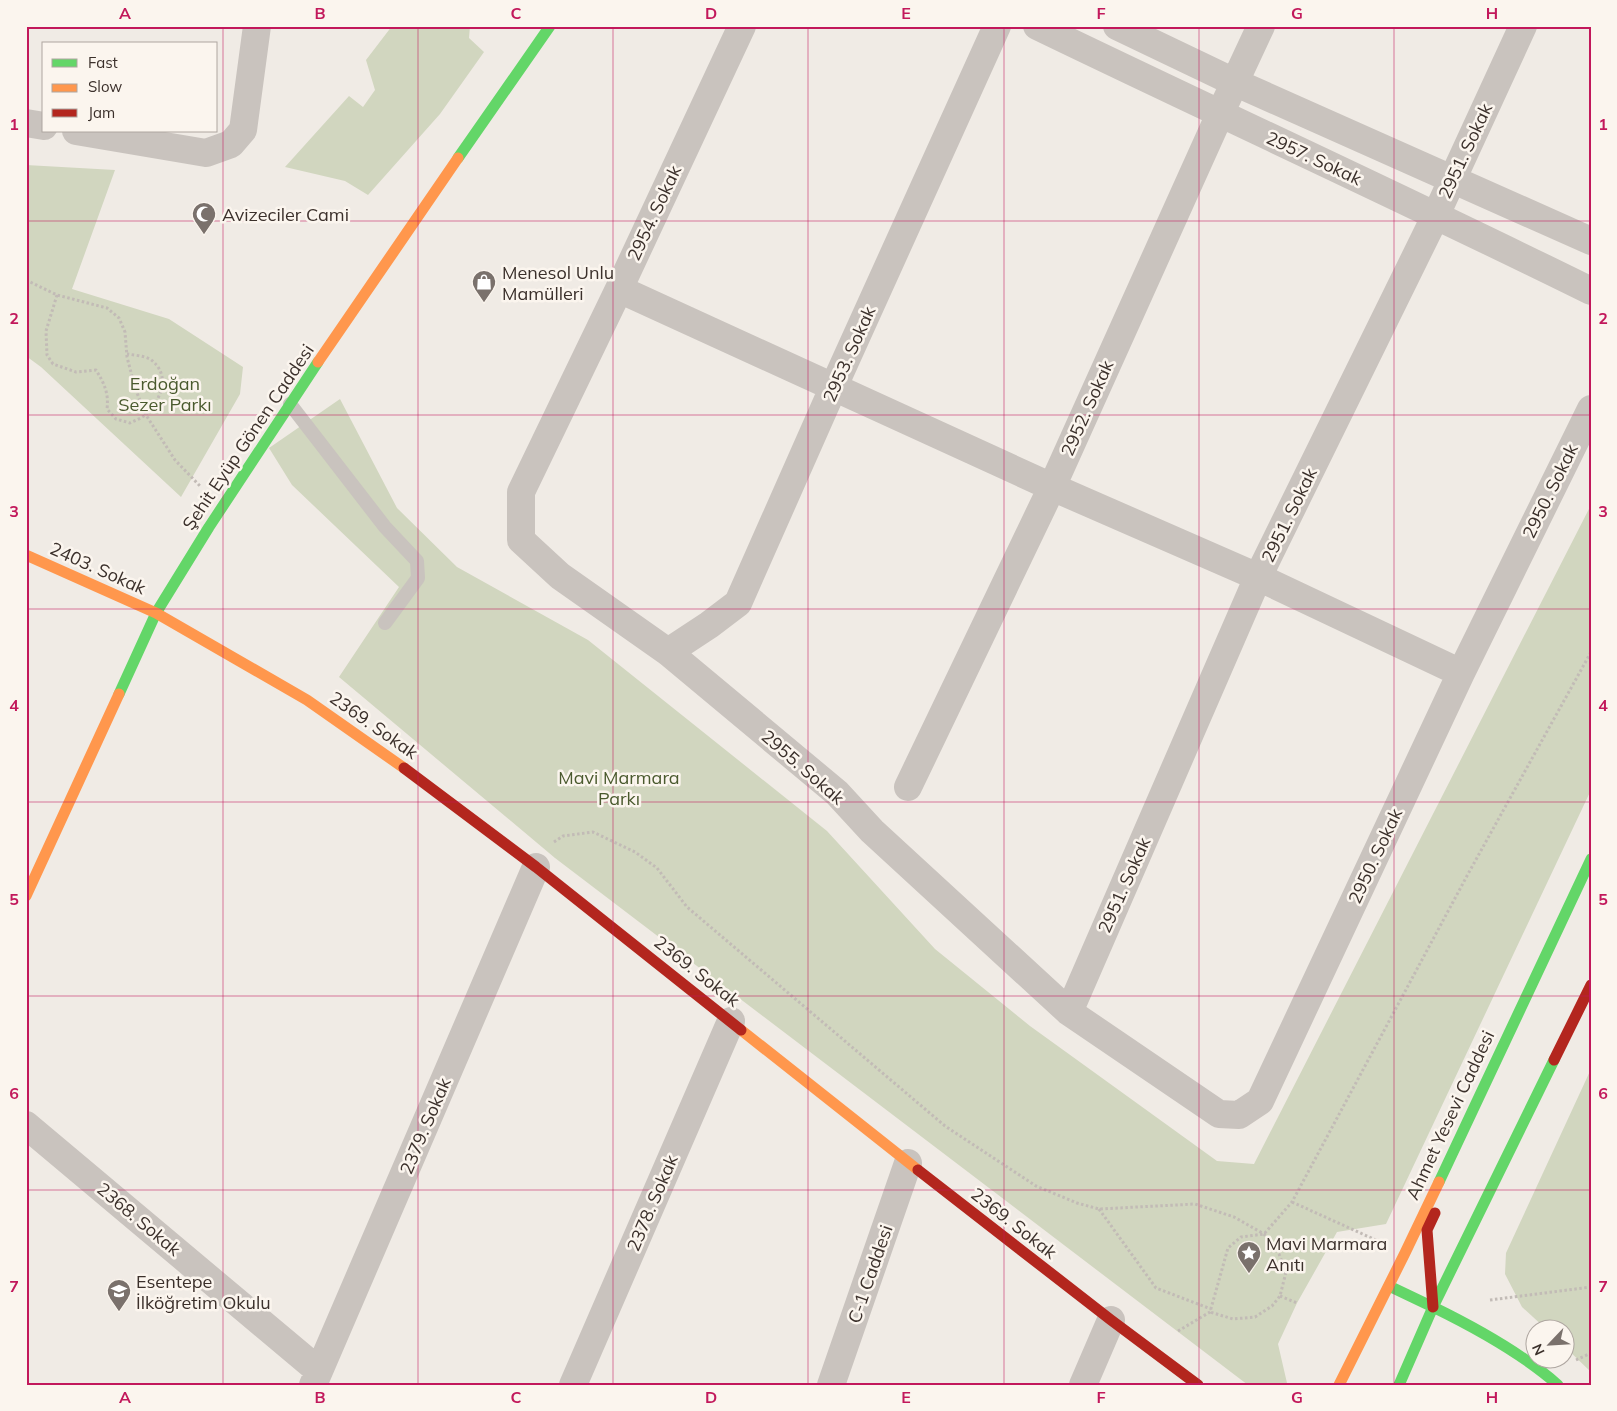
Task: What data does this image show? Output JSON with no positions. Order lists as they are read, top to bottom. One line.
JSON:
{"streets":{"main road":["Şehit Eyüp Gönen Caddesi","2403. Sokak","2369. Sokak","Ahmet Yesevi Caddesi"],"street":["2951. Sokak","2957. Sokak","2954. Sokak","2953. Sokak","2952. Sokak","2950. Sokak","2955. Sokak","2379. Sokak","2378. Sokak","2368. Sokak","C-1 Caddesi"]},"crossings":[["2951. Sokak","2957. Sokak"],["2951. Sokak","2950. Sokak"],["2951. Sokak","2955. Sokak"],["2957. Sokak","2952. Sokak"],["2954. Sokak","2955. Sokak"],["2953. Sokak","2955. Sokak"],["Şehit Eyüp Gönen Caddesi","2403. Sokak"],["Şehit Eyüp Gönen Caddesi","2369. Sokak"],["2950. Sokak","2955. Sokak"],["2403. Sokak","2369. Sokak"],["2369. Sokak","2379. Sokak"],["2369. Sokak","2378. Sokak"],["2369. Sokak","C-1 Caddesi"],["2379. Sokak","2368. Sokak"]],"parks":["Erdoğan Sezer Parkı","Mavi Marmara Parkı"],"places":{"mosque":["Avizeciler Cami"],"shop":["Menesol Unlu Mamülleri"],"place":["Mavi Marmara Anıtı"],"school or university":["Esentepe İlköğretim Okulu"]},"legend":["Fast","Slow","Jam"],"north":"bottom left","grid":{"columns":["A","B","C","D","E","F","G","H"],"rows":["1","2","3","4","5","6","7"]}}
